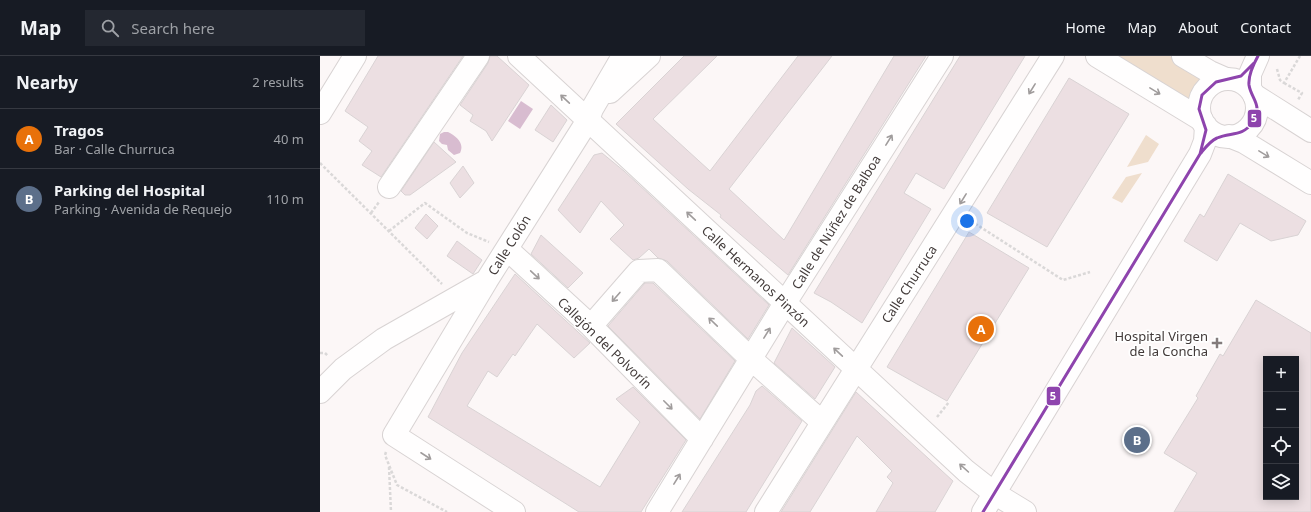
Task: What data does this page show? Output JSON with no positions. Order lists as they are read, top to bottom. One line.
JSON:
{"streets":{"main road":["Calle de Núñez de Balboa","Calle Colón","Calle Hermanos Pinzón","Calle Churruca","Callejón del Polvorín"]},"crossings":[["Calle de Núñez de Balboa","Calle Hermanos Pinzón"],["Calle de Núñez de Balboa","Callejón del Polvorín"],["Calle Colón","Calle Hermanos Pinzón"],["Calle Colón","Callejón del Polvorín"],["Calle Hermanos Pinzón","Calle Churruca"]],"one_way":["Calle de Núñez de Balboa","Calle Hermanos Pinzón"],"places":{"health":["Hospital Virgen de la Concha"]},"lines":["transit line 5"],"page":{"header":"Map","search":"Search here","nav":["Home","Map","About","Contact"],"heading":["Nearby","2 results"],"list":[{"mark":"A","name":"Tragos","note":"Bar · Calle Churruca","value":"40 m"},{"mark":"B","name":"Parking del Hospital","note":"Parking · Avenida de Requejo","value":"110 m"}],"pins":["A","B"],"map_buttons":["+","−"]}}
